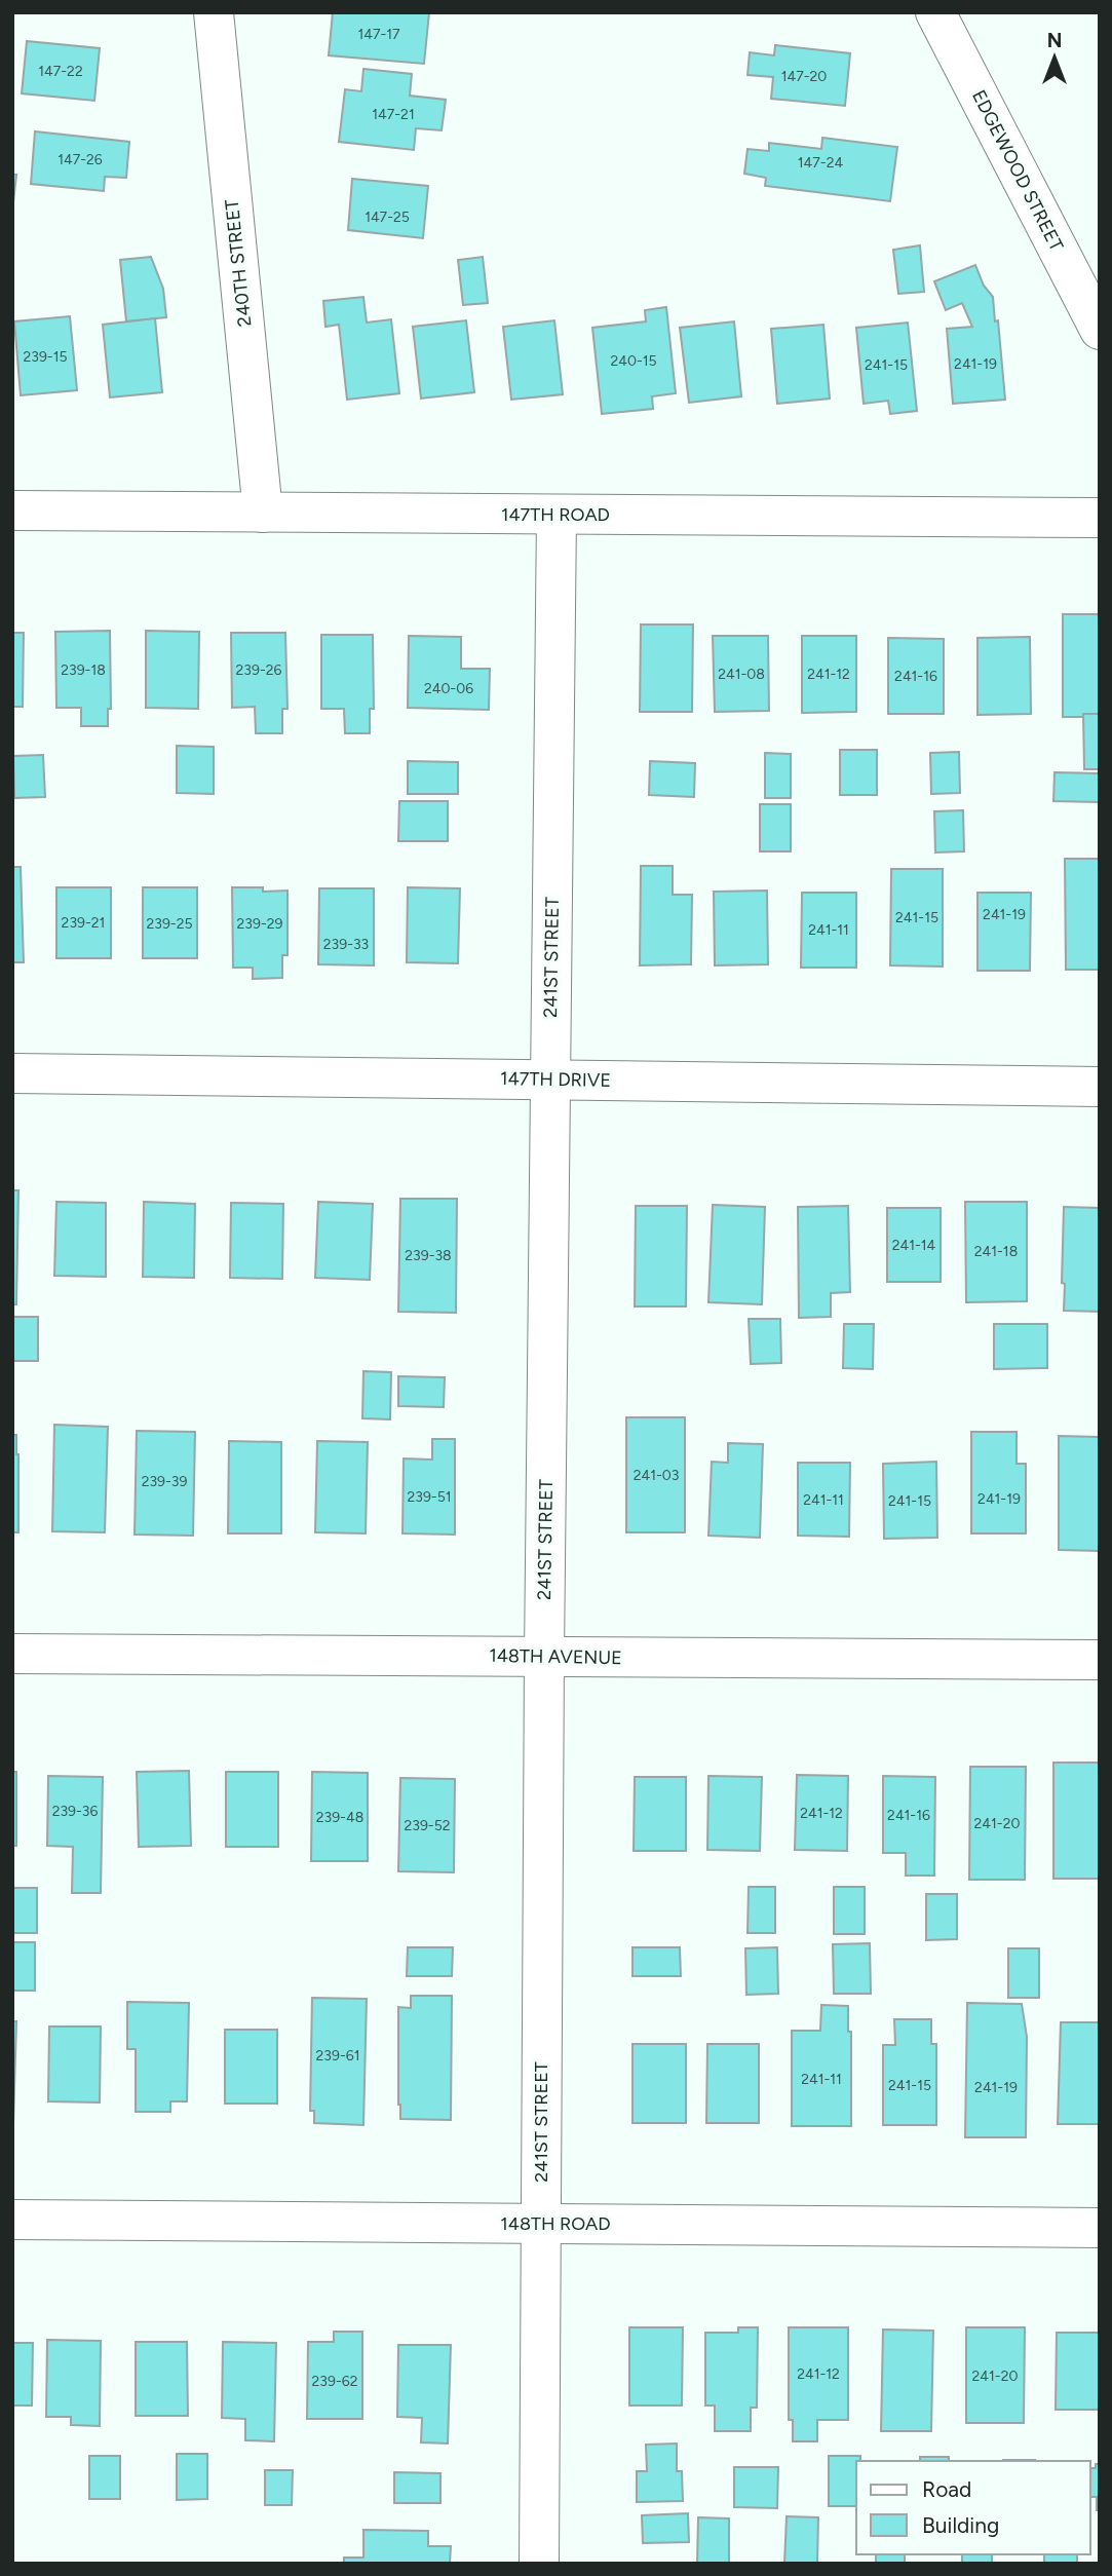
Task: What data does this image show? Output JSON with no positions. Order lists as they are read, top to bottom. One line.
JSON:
{"streets":{"street":["EDGEWOOD STREET","240TH STREET","147TH ROAD","241ST STREET","147TH DRIVE","148TH AVENUE","148TH ROAD"]},"crossings":[["240TH STREET","147TH ROAD"],["147TH ROAD","241ST STREET"],["241ST STREET","147TH DRIVE"],["241ST STREET","148TH AVENUE"],["241ST STREET","148TH ROAD"]],"house_numbers":["147-17","147-22","147-20","147-21","147-26","147-24","147-25","239-15","240-15","241-19","241-15","239-18","239-26","241-08","241-12","241-16","240-06","241-19","241-15","239-21","239-25","239-29","241-11","239-33","241-14","241-18","239-38","241-03","239-39","239-51","241-19","241-11","241-15","239-36","241-12","241-16","239-48","241-20","239-52","239-61","241-11","241-15","241-19","241-12","241-20","239-62"],"legend":["Road","Building"],"north":"top"}
